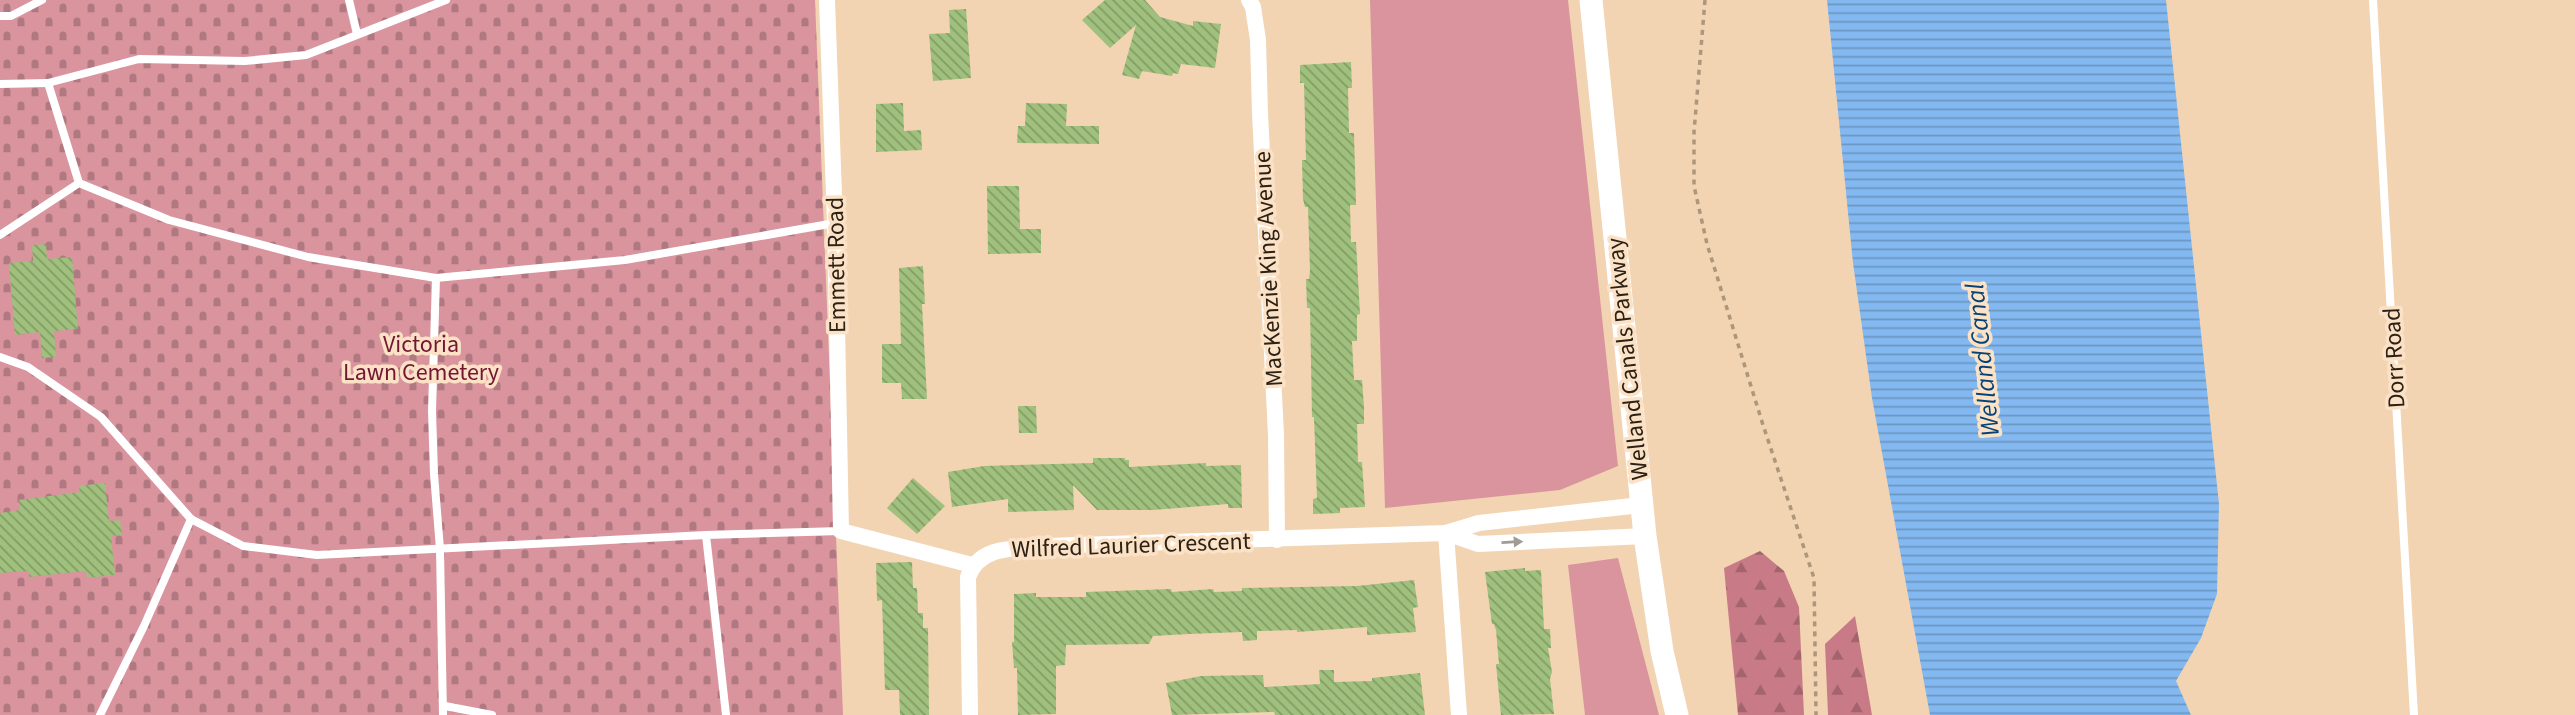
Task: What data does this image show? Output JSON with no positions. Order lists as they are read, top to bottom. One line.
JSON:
{"streets":{"main road":["Welland Canals Parkway"],"street":["Emmett Road","MacKenzie King Avenue","Wilfred Laurier Crescent"],"lane":["Dorr Road"]},"crossings":[["MacKenzie King Avenue","Wilfred Laurier Crescent"],["Welland Canals Parkway","Wilfred Laurier Crescent"]],"water":["Welland Canal"],"parks":["Victoria Lawn Cemetery"]}
